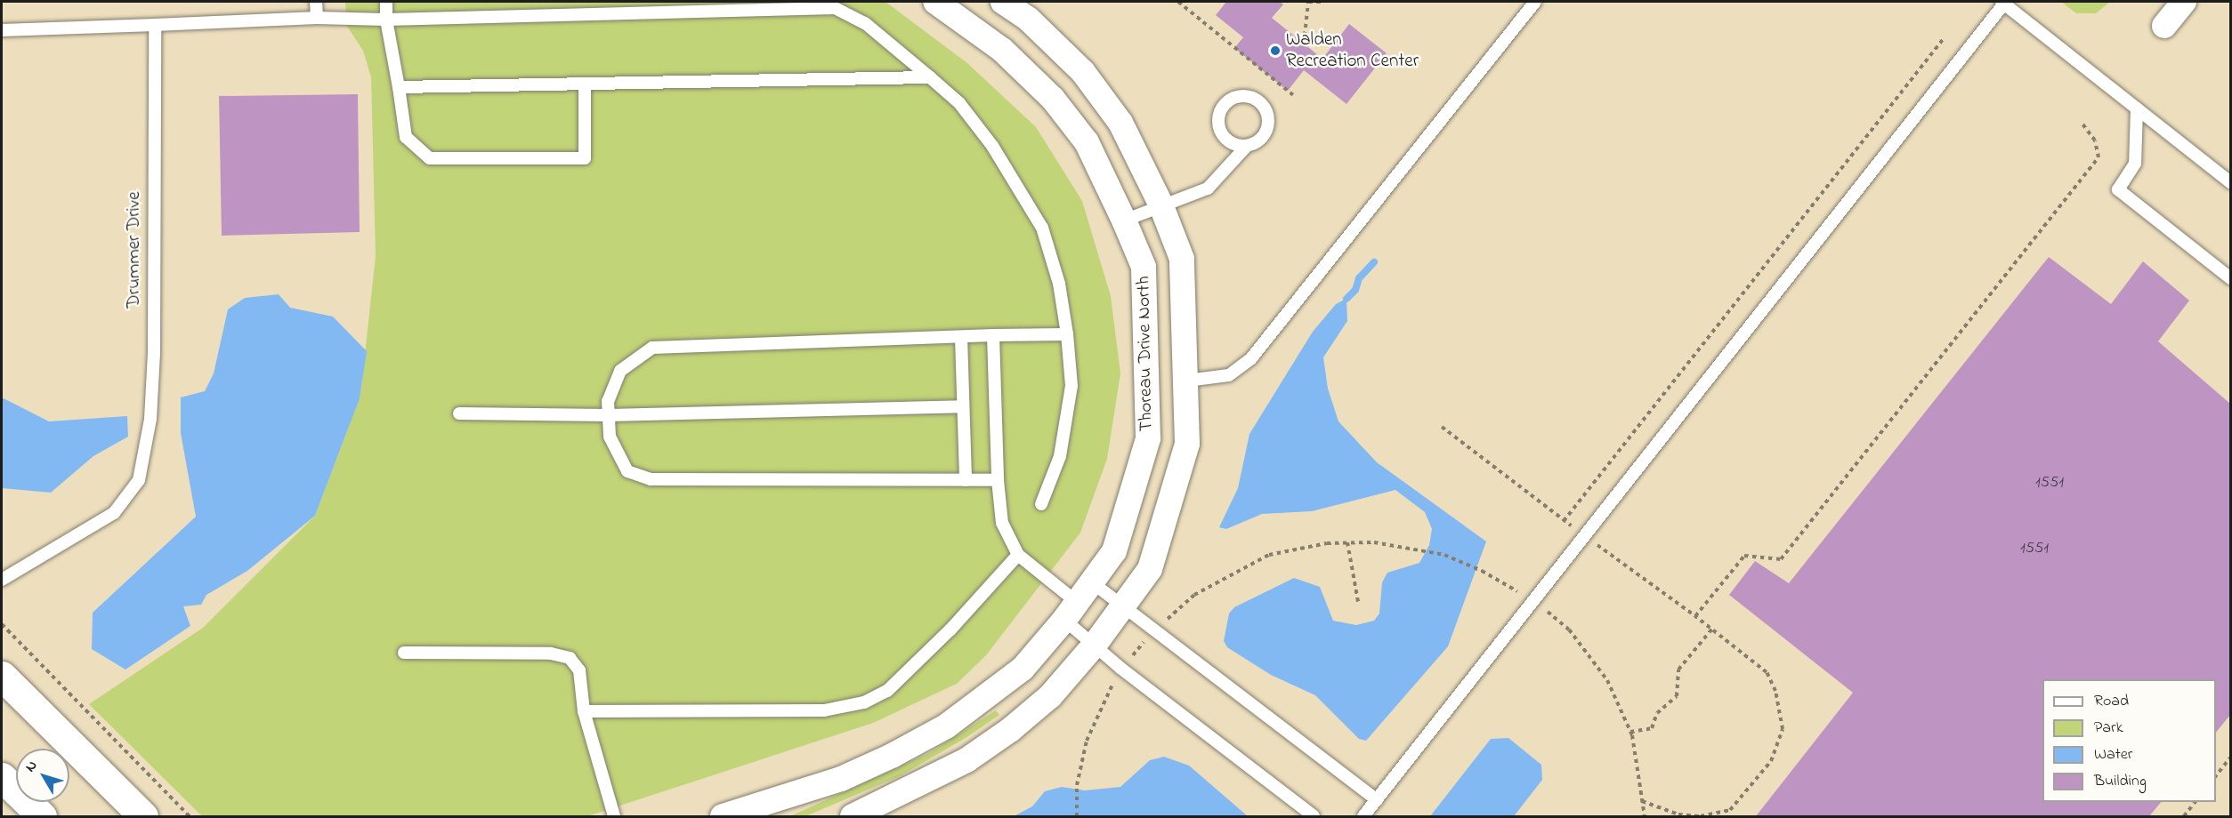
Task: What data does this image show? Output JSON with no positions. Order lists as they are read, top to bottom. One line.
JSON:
{"streets":{"street":["Thoreau Drive North"],"lane":["Drummer Drive"]},"places":["Walden Recreation Center"],"house_numbers":["1551","1551"],"legend":["Road","Park","Water","Building"],"north":"top left"}
